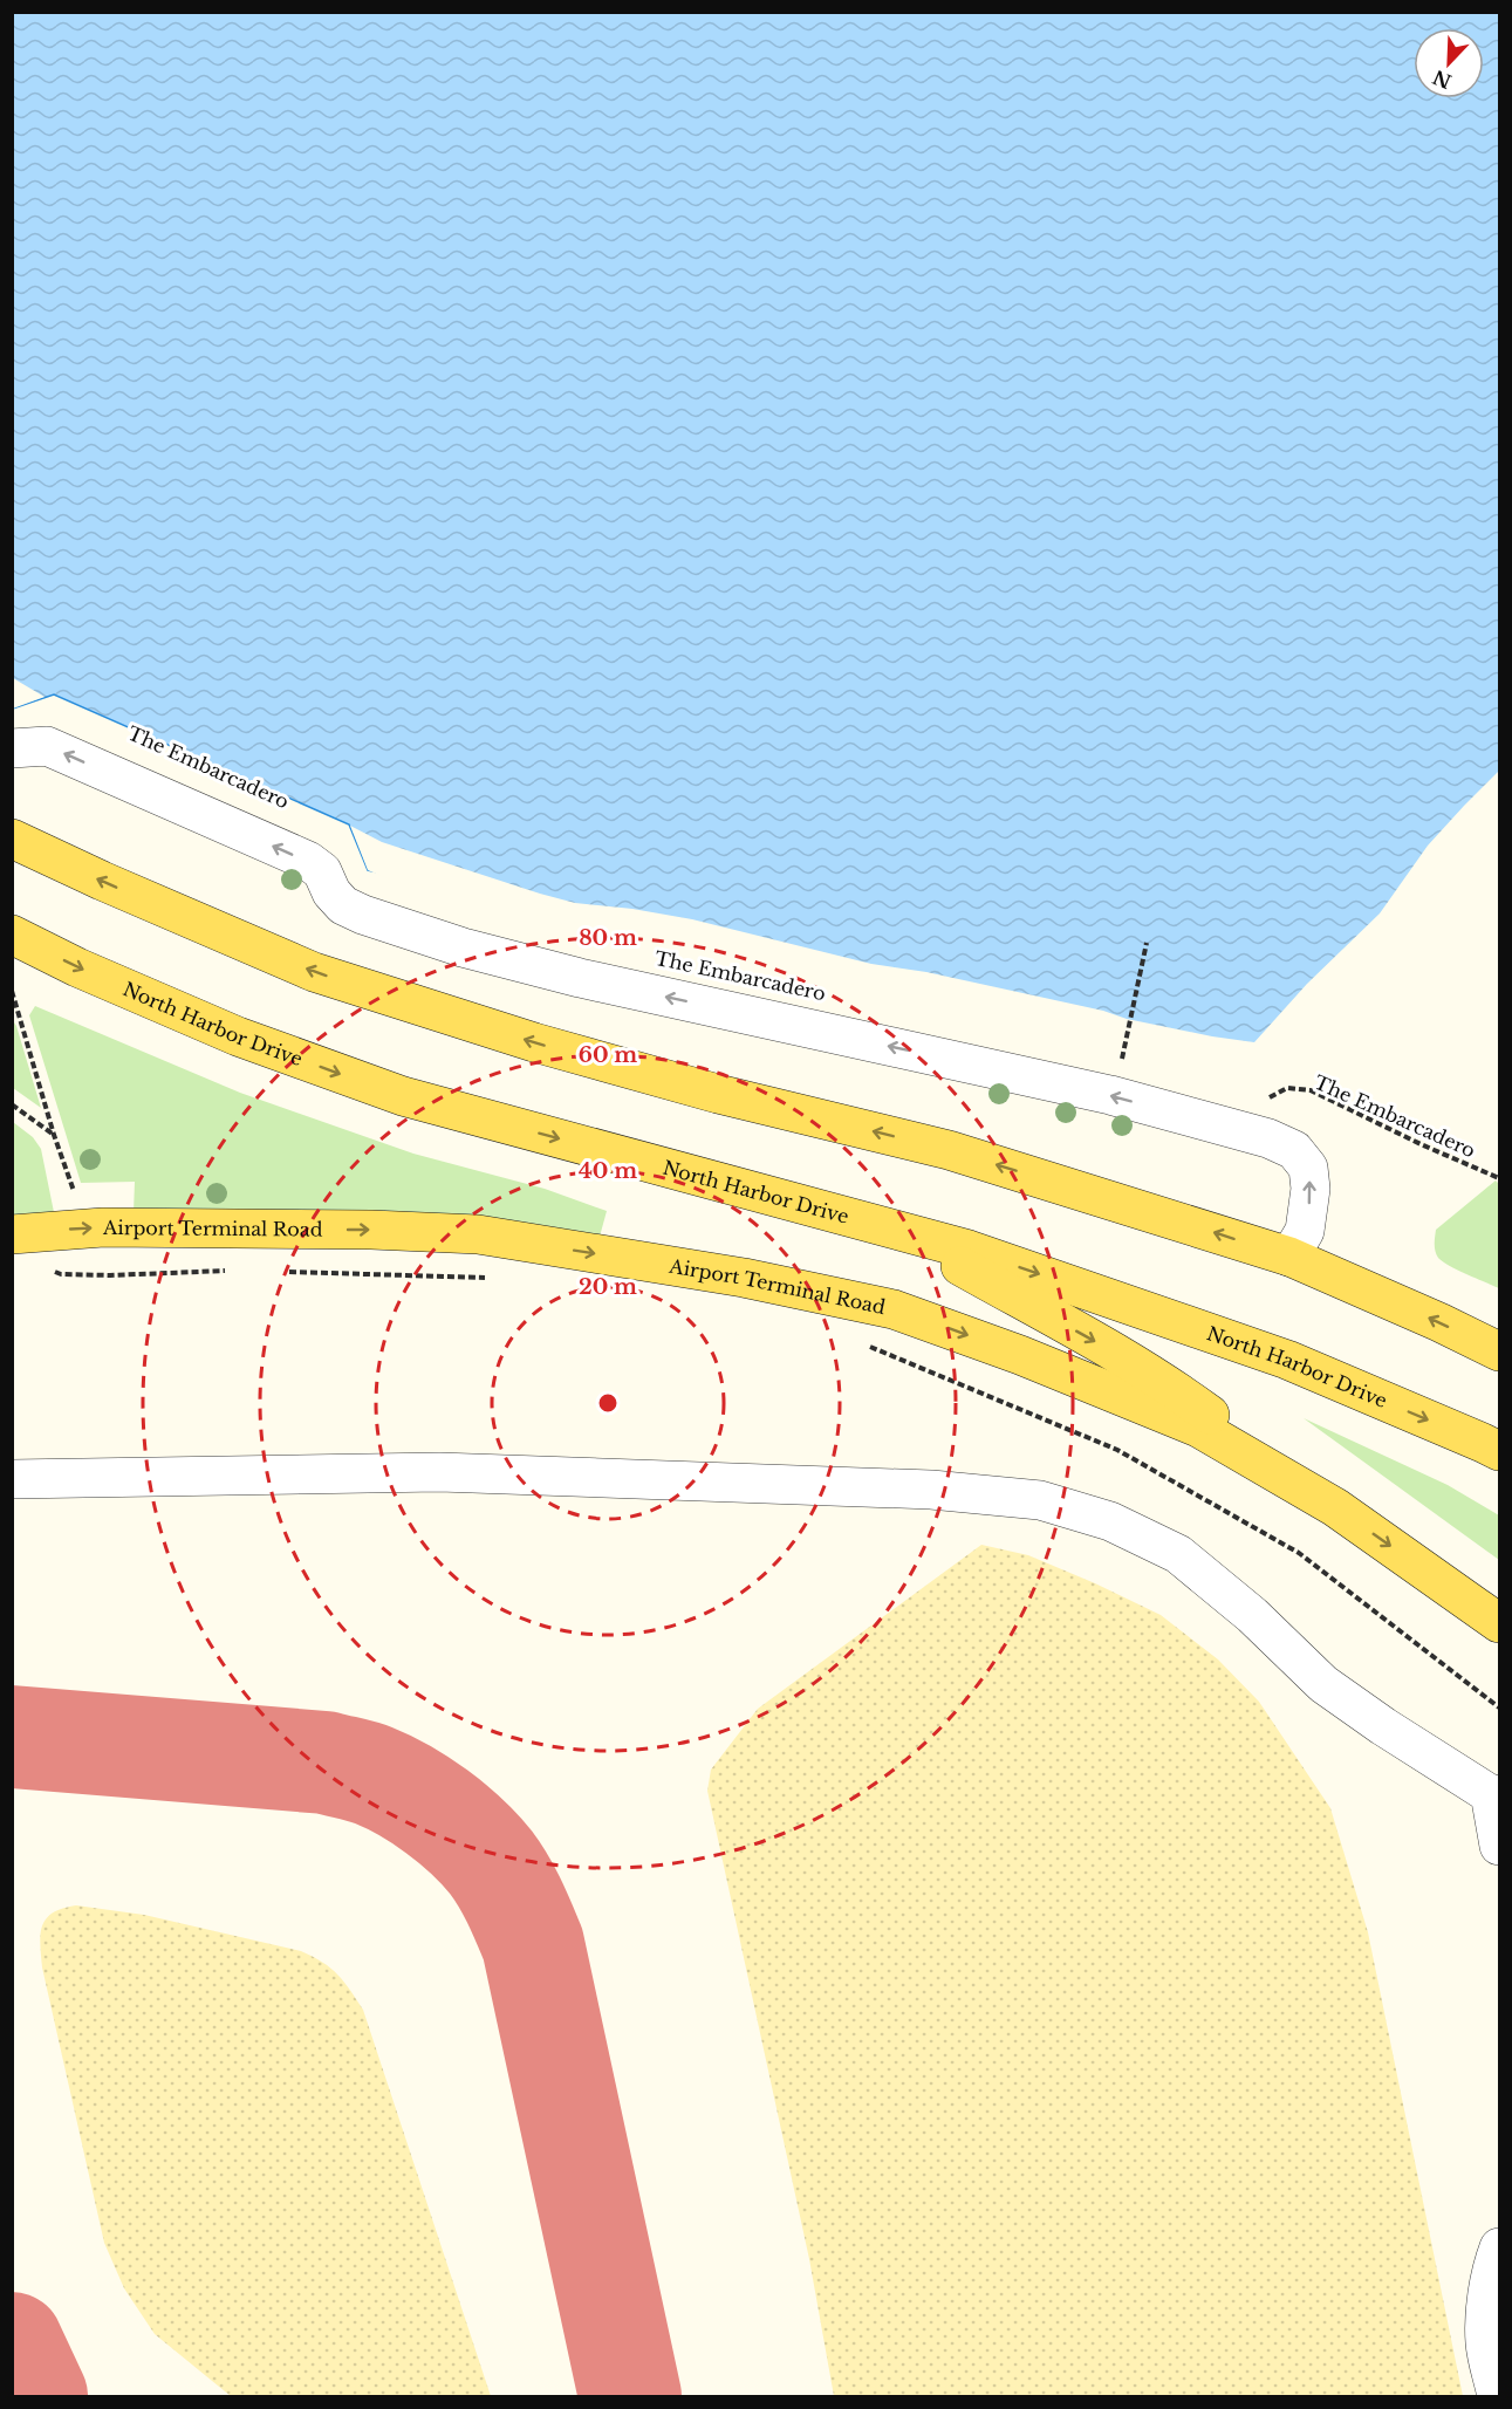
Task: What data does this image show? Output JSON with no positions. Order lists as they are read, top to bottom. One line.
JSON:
{"streets":{"main road":["North Harbor Drive","Airport Terminal Road"],"path":["The Embarcadero"]},"crossings":[["North Harbor Drive","Airport Terminal Road"]],"north":"bottom left","rings":["80 m","60 m","40 m","20 m"]}
